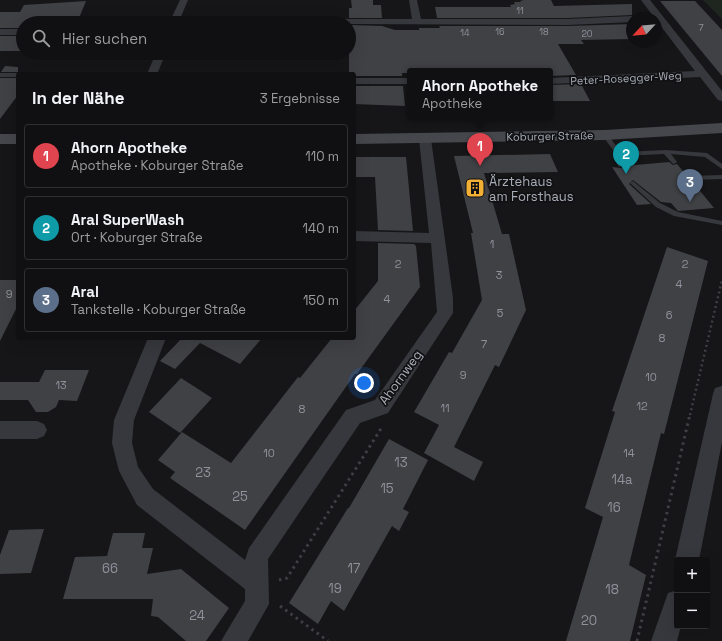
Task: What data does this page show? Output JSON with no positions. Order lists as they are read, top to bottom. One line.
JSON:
{"streets":{"main road":["Koburger Straße"],"street":["Peter-Rosegger-Weg","Ahornweg"]},"crossings":[["Koburger Straße","Ahornweg"]],"places":{"building":["Ärztehaus am Forsthaus"]},"house_numbers":["11","7","16","18","14","20","1","2","2","3","4","9","4","5","6","8","7","9","10","13","12","11","8","10","14","13","23","14a","15","25","16","66","17","19","18","24","20"],"north":"bottom left","page":{"search":"Hier suchen","popup":["Ahorn Apotheke","Apotheke"],"heading":["In der Nähe","3 Ergebnisse"],"list":[{"mark":"1","name":"Ahorn Apotheke","note":"Apotheke · Koburger Straße","value":"110 m"},{"mark":"2","name":"Aral SuperWash","note":"Ort · Koburger Straße","value":"140 m"},{"mark":"3","name":"Aral","note":"Tankstelle · Koburger Straße","value":"150 m"}],"pins":["1","2","3"],"map_buttons":["+","−"]}}
